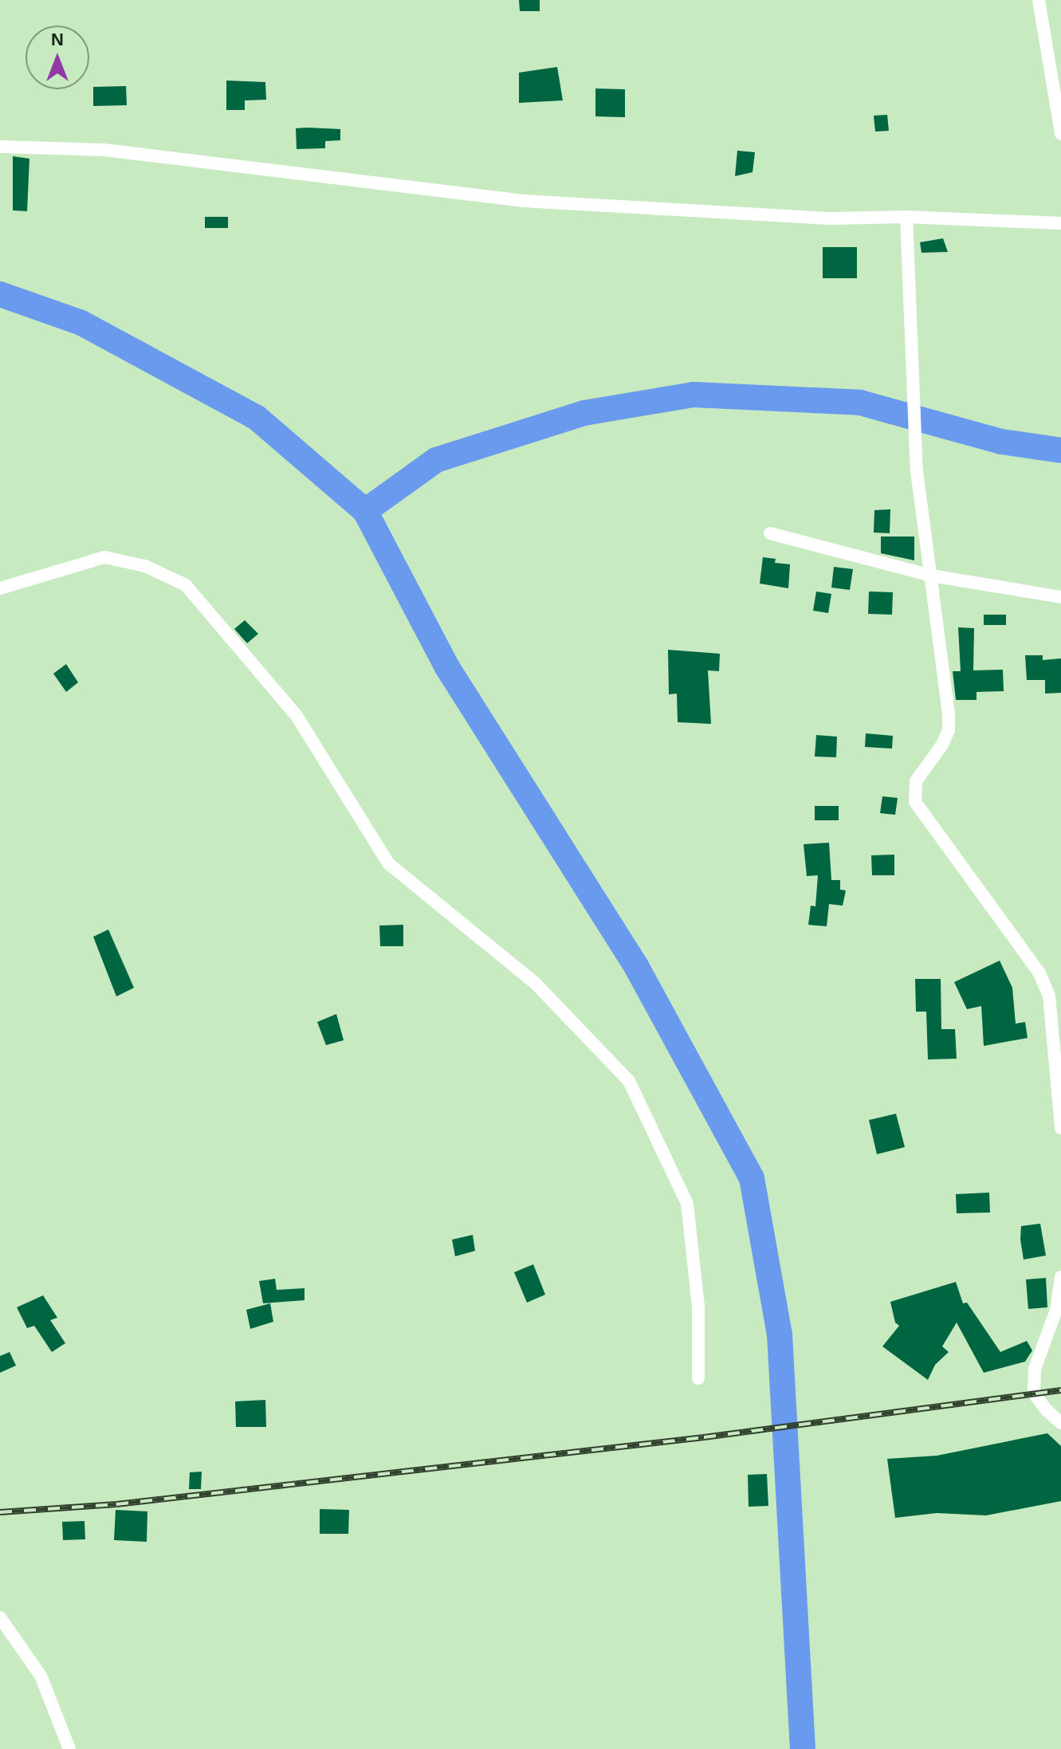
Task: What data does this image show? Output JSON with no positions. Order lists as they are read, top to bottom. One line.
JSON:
{"north":"top"}
